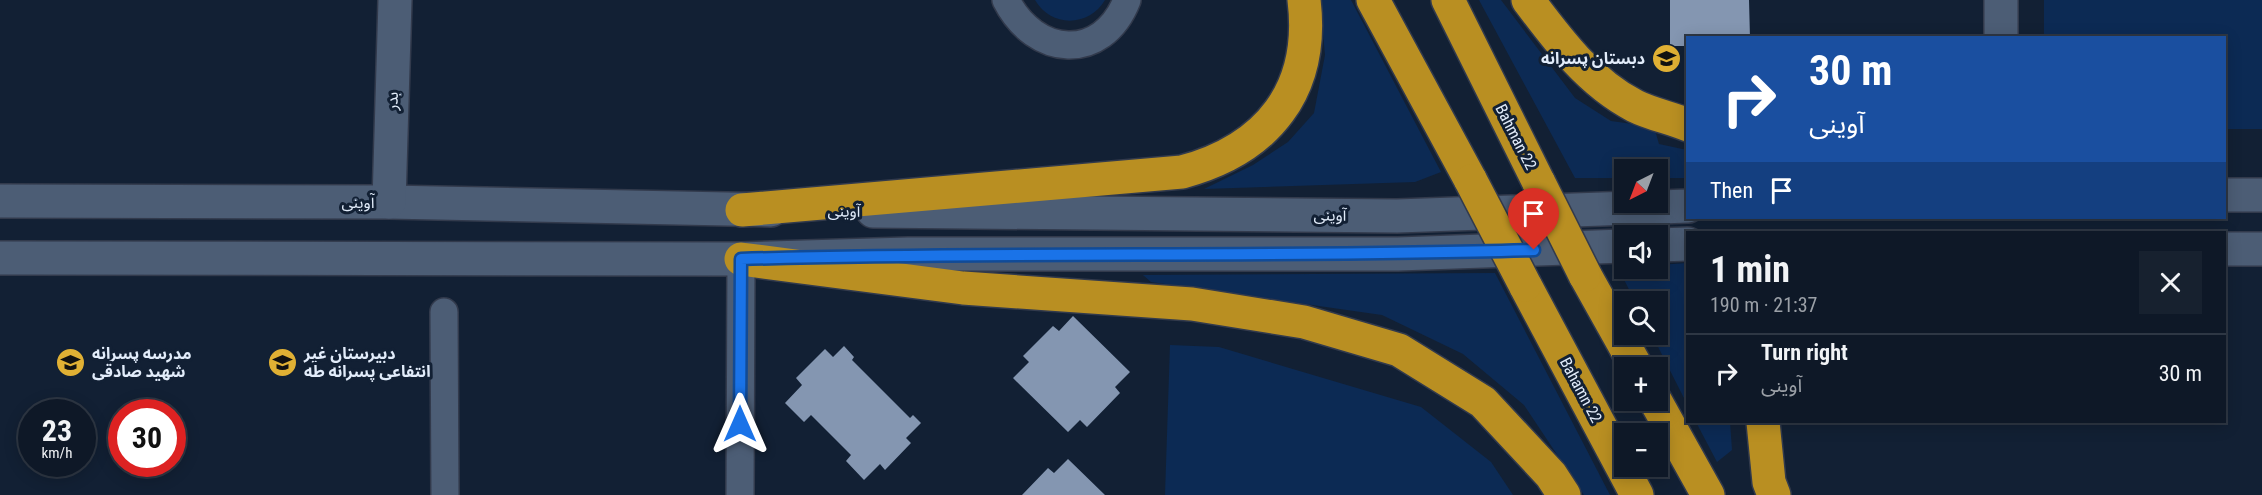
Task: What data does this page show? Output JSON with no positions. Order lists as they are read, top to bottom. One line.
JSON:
{"streets":{"highway":["Bahman 22","Bahamn 22"],"main road":["بدر","آوینی"]},"crossings":[["بدر","آوینی"]],"places":{"school or university":["دبستان پسرانه","مدرسه پسرانه شهید صادقی","دبیرستان غیر انتفاعی پسرانه طه"]},"north":"bottom left","page":{"turn":["30 m","آوینی"],"map_buttons":["+","−"],"then":"Then","heading":["1 min","190 m · 21:37"],"list":[{"name":"Turn right","note":"آوینی","value":"30 m"}],"speed":"23 km/h","limit":"30"}}
